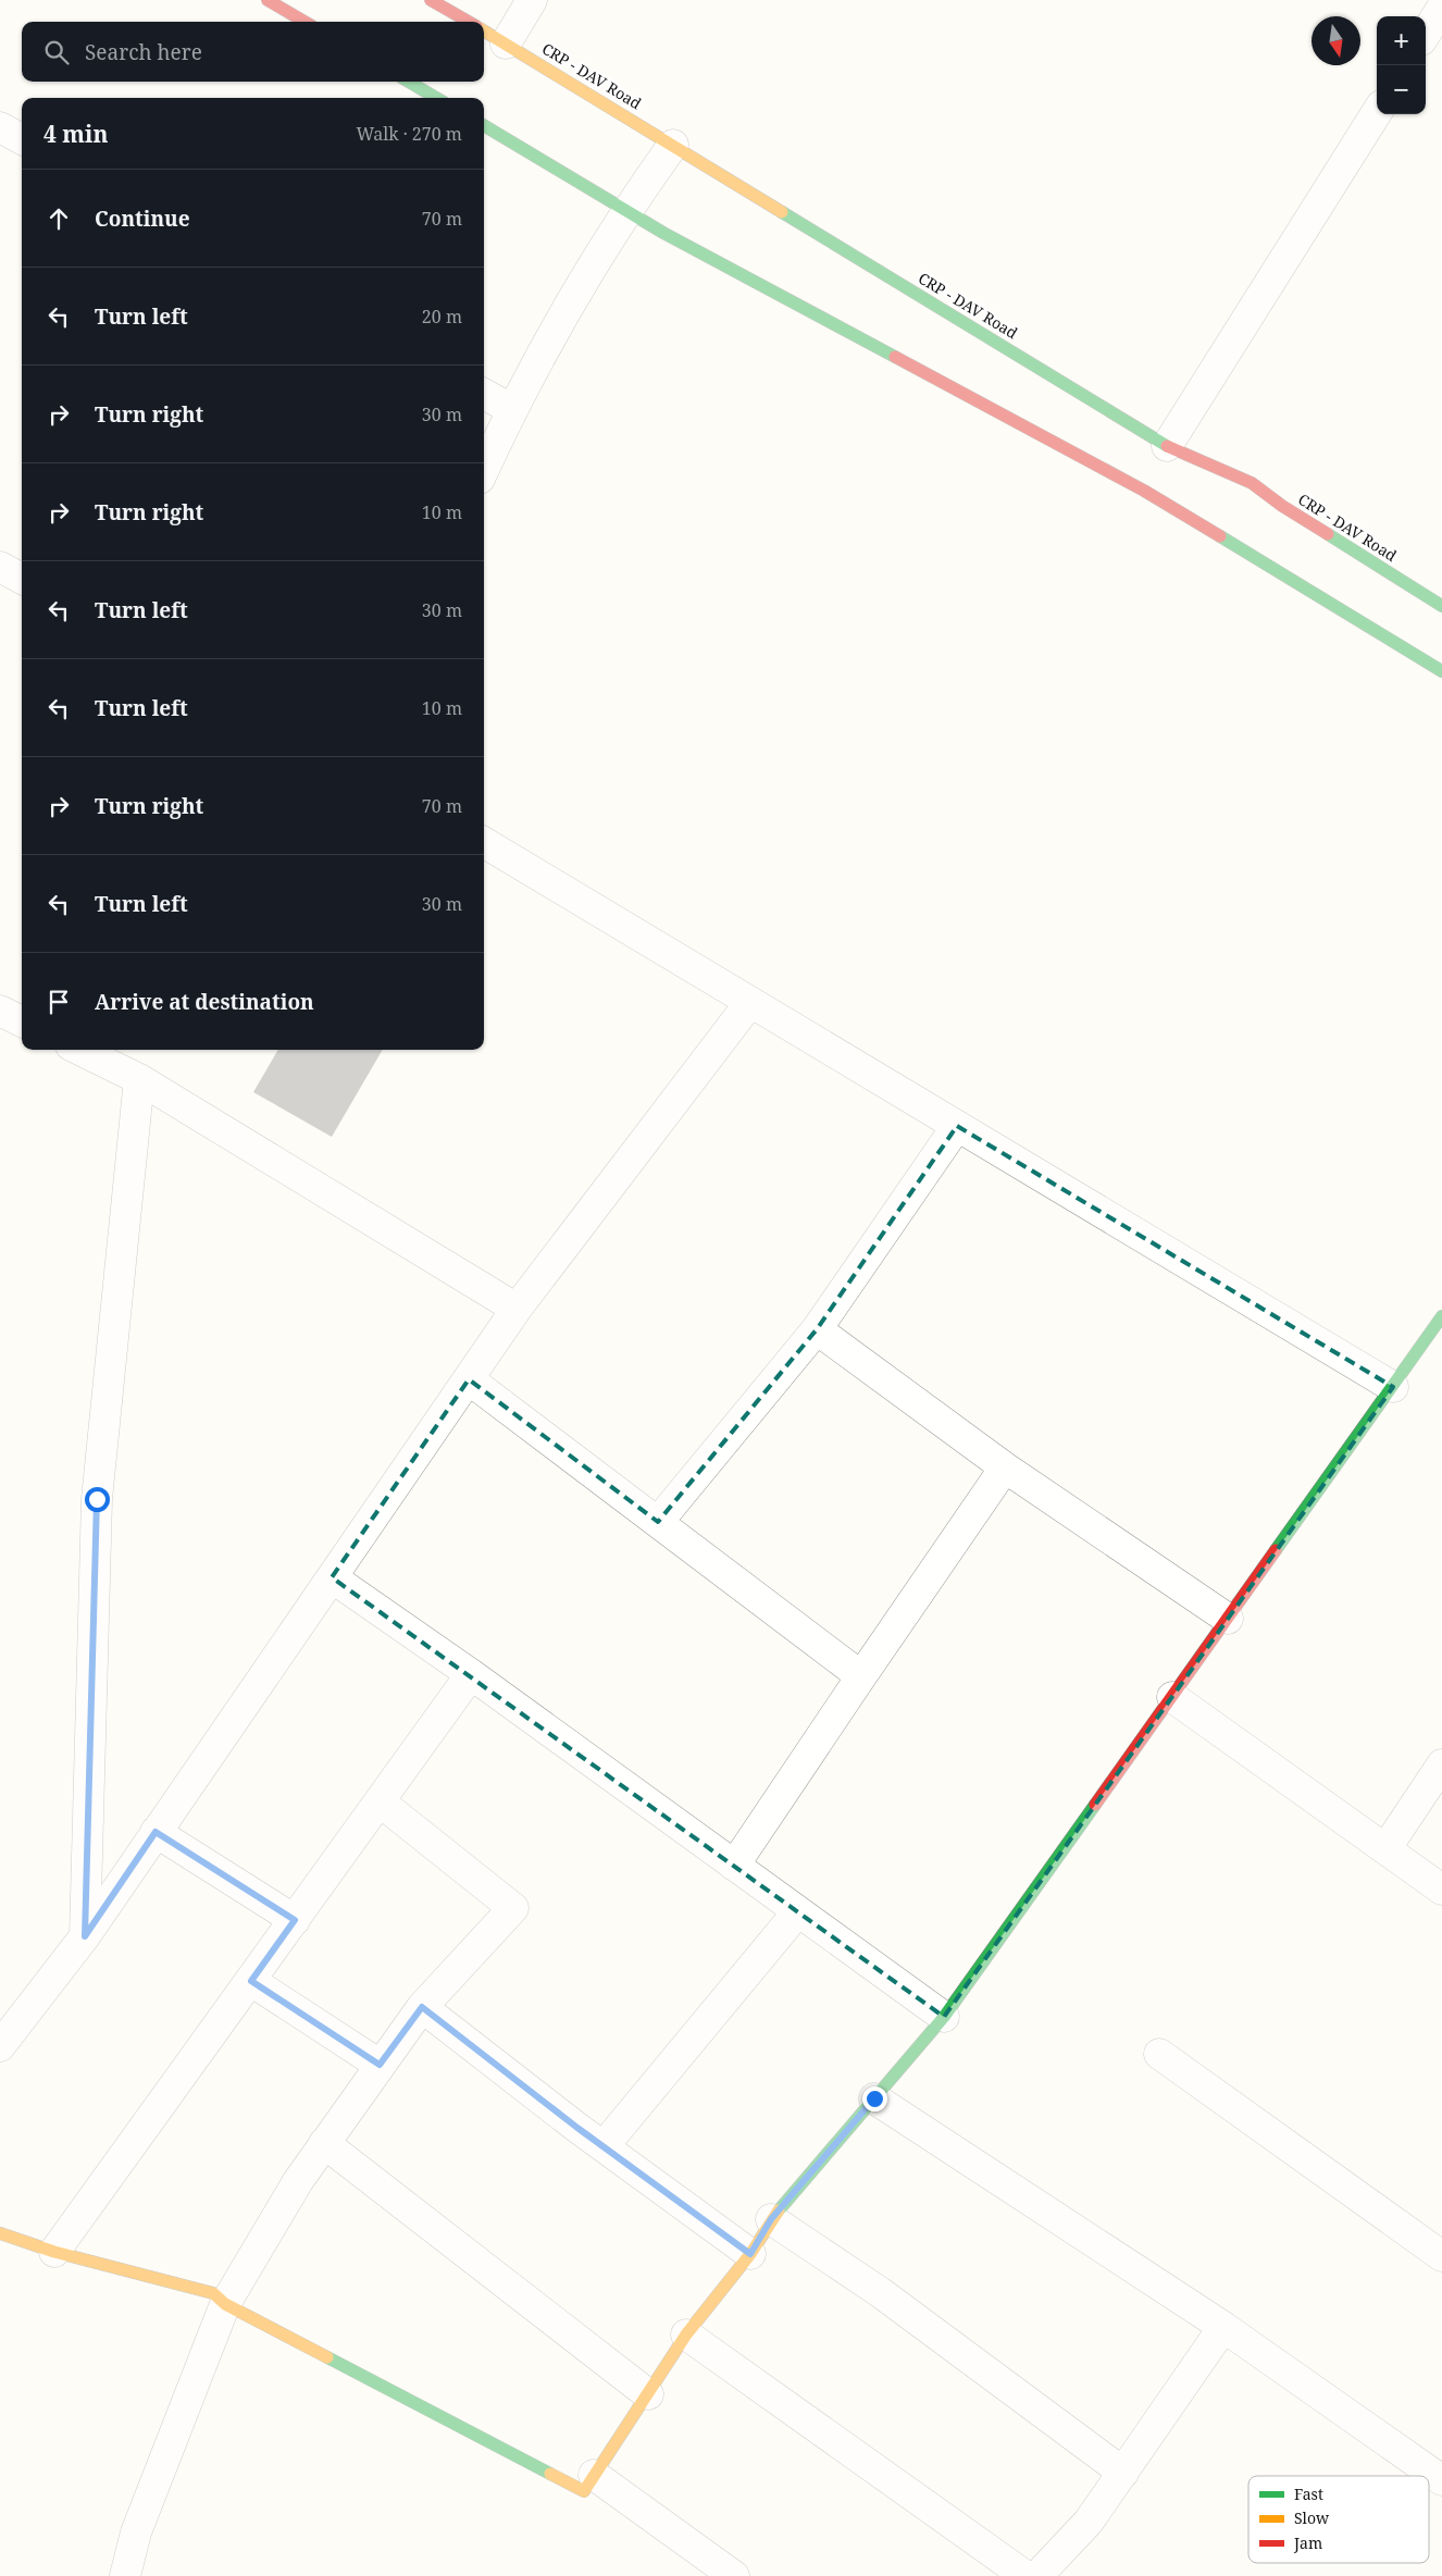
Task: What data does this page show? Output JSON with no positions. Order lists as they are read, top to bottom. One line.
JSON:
{"streets":{"street":["CRP - DAV Road"]},"legend":["Fast","Slow","Jam"],"north":"bottom","page":{"map_buttons":["+","−"],"search":"Search here","heading":["4 min","Walk · 270 m"],"list":[["Continue","70 m"],["Turn left","20 m"],["Turn right","30 m"],["Turn right","10 m"],["Turn left","30 m"],["Turn left","10 m"],["Turn right","70 m"],["Turn left","30 m"],"Arrive at destination"]}}
